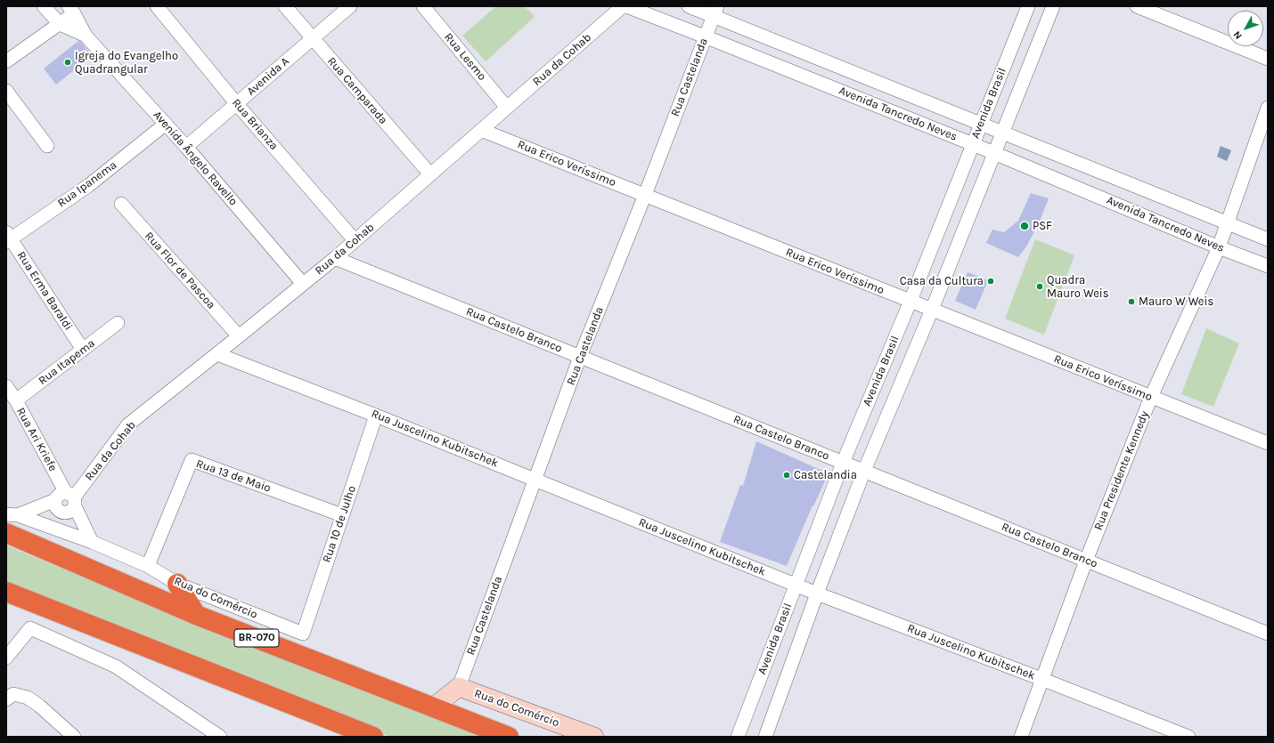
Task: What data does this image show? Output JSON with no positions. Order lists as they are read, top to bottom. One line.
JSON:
{"streets":{"highway":["BR-070"],"street":["Rua Lesmo","Rua da Cohab","Avenida A","Rua Castelanda","Rua Camparada","Avenida Brasil","Avenida Tancredo Neves","Rua Brianza","Avenida Ângelo Ravello","Rua Erico Veríssimo","Rua Ipanema","Rua Flor de Pascoa","Rua Erma Baraldi","Rua Castelo Branco","Rua Itapema","Rua Juscelino Kubitschek","Rua Ari Kriefe","Rua Presidente Kennedy","Rua 13 de Maio","Rua 10 de Julho","Rua do Comércio"]},"crossings":[["Rua Lesmo","Rua da Cohab"],["Rua da Cohab","Rua Camparada"],["Rua da Cohab","Rua Brianza"],["Rua da Cohab","Avenida Ângelo Ravello"],["Rua da Cohab","Rua Erico Veríssimo"],["Rua da Cohab","Rua Flor de Pascoa"],["Rua da Cohab","Rua Castelo Branco"],["Rua da Cohab","Rua Juscelino Kubitschek"],["Rua da Cohab","Rua Ari Kriefe"],["Avenida A","Rua Camparada"],["Avenida A","Rua Brianza"],["Avenida A","Avenida Ângelo Ravello"],["Rua Castelanda","Avenida Tancredo Neves"],["Rua Castelanda","Rua Erico Veríssimo"],["Rua Castelanda","Rua Castelo Branco"],["Rua Castelanda","Rua Juscelino Kubitschek"],["Rua Castelanda","Rua do Comércio"],["Avenida Brasil","Avenida Tancredo Neves"],["Avenida Brasil","Rua Erico Veríssimo"],["Avenida Brasil","Rua Castelo Branco"],["Avenida Brasil","Rua Juscelino Kubitschek"],["Avenida Tancredo Neves","Rua Presidente Kennedy"],["Avenida Ângelo Ravello","Rua Ipanema"],["Rua Erico Veríssimo","Rua Presidente Kennedy"],["Rua Ipanema","Rua Erma Baraldi"],["Rua Erma Baraldi","Rua Itapema"],["Rua Castelo Branco","Rua Presidente Kennedy"],["Rua Itapema","Rua Ari Kriefe"],["Rua Juscelino Kubitschek","Rua Presidente Kennedy"],["Rua Juscelino Kubitschek","Rua 10 de Julho"],["Rua 13 de Maio","Rua 10 de Julho"],["Rua 13 de Maio","Rua do Comércio"],["Rua 10 de Julho","Rua do Comércio"]],"places":["Igreja do Evangelho Quadrangular","PSF","Casa da Cultura","Quadra Mauro Weis","Mauro W Weis","Castelandia"],"north":"bottom left"}
